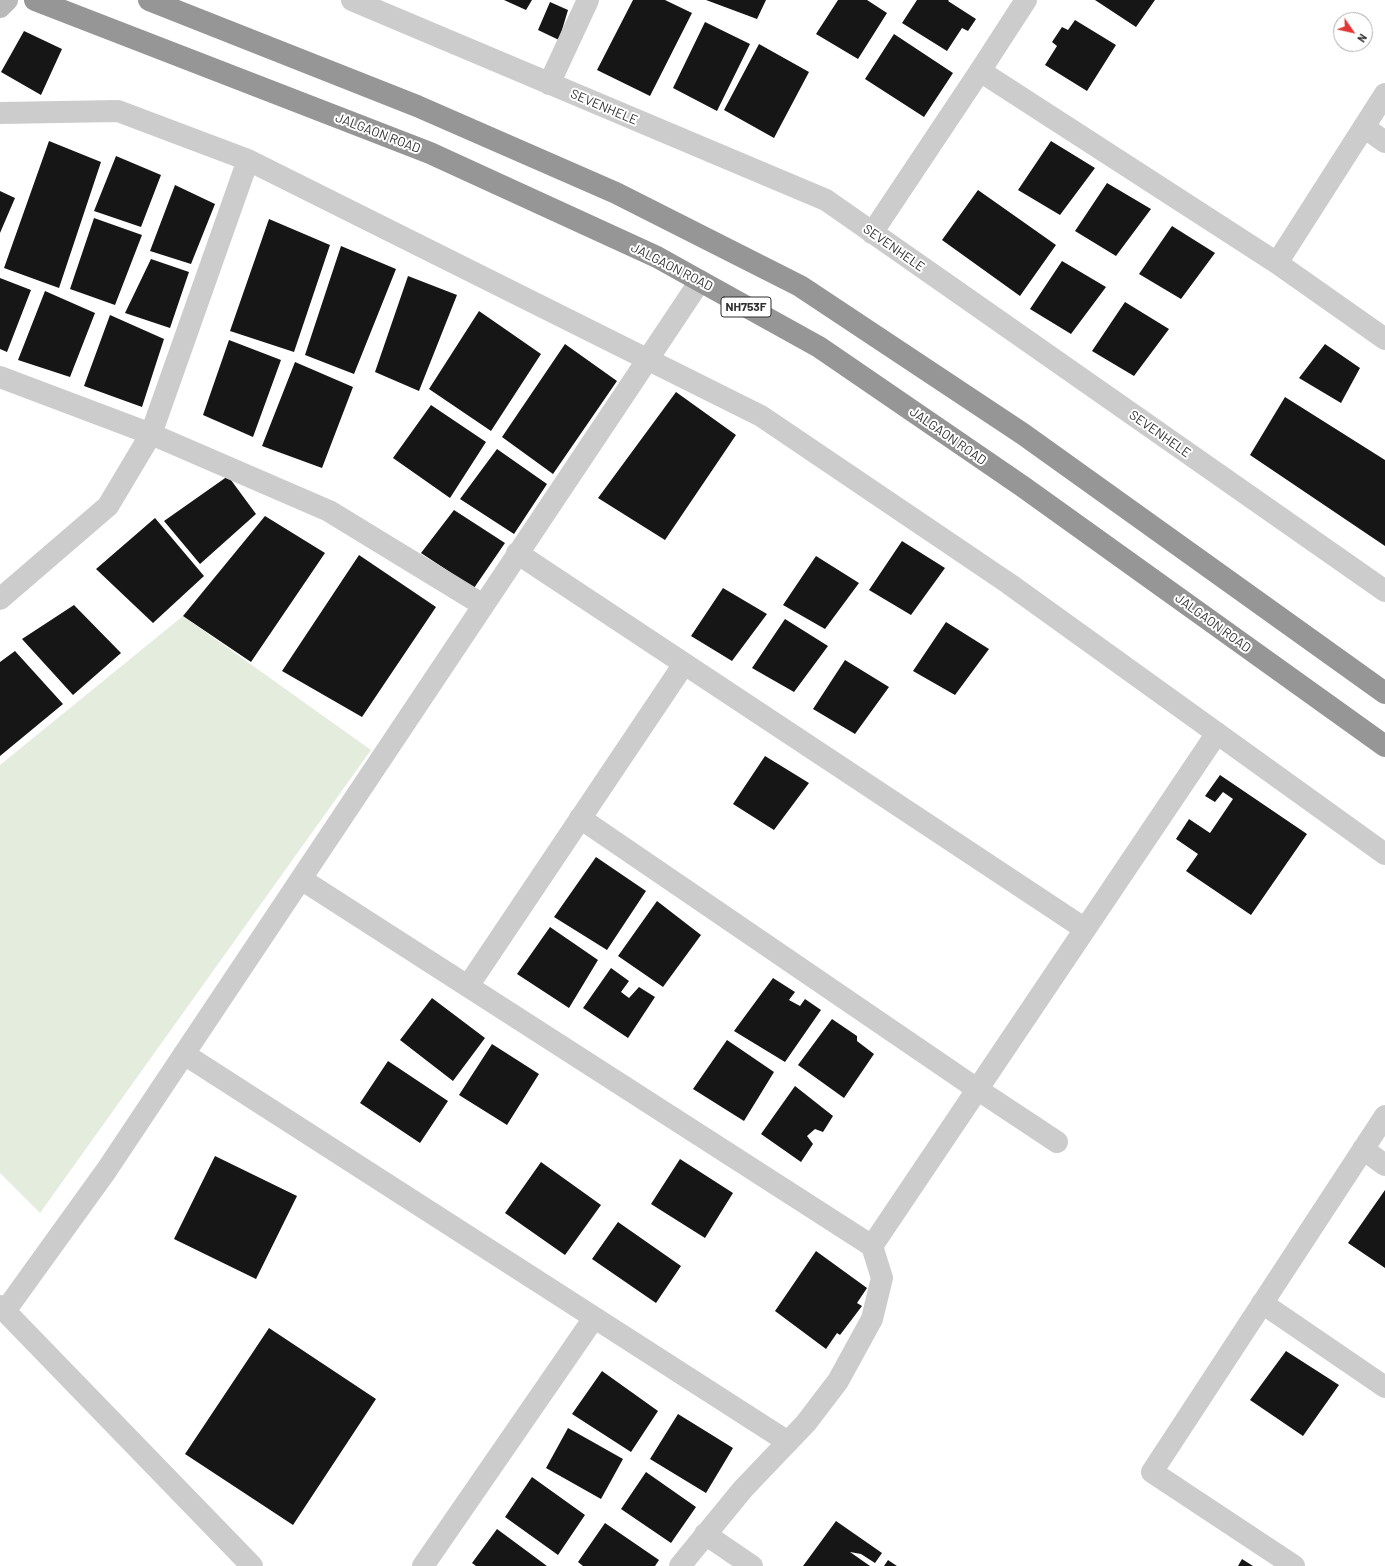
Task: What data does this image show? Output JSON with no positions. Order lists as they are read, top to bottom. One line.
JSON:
{"streets":{"highway":["JALGAON ROAD","NH753F"],"street":["SEVENHELE"]},"north":"bottom right"}
